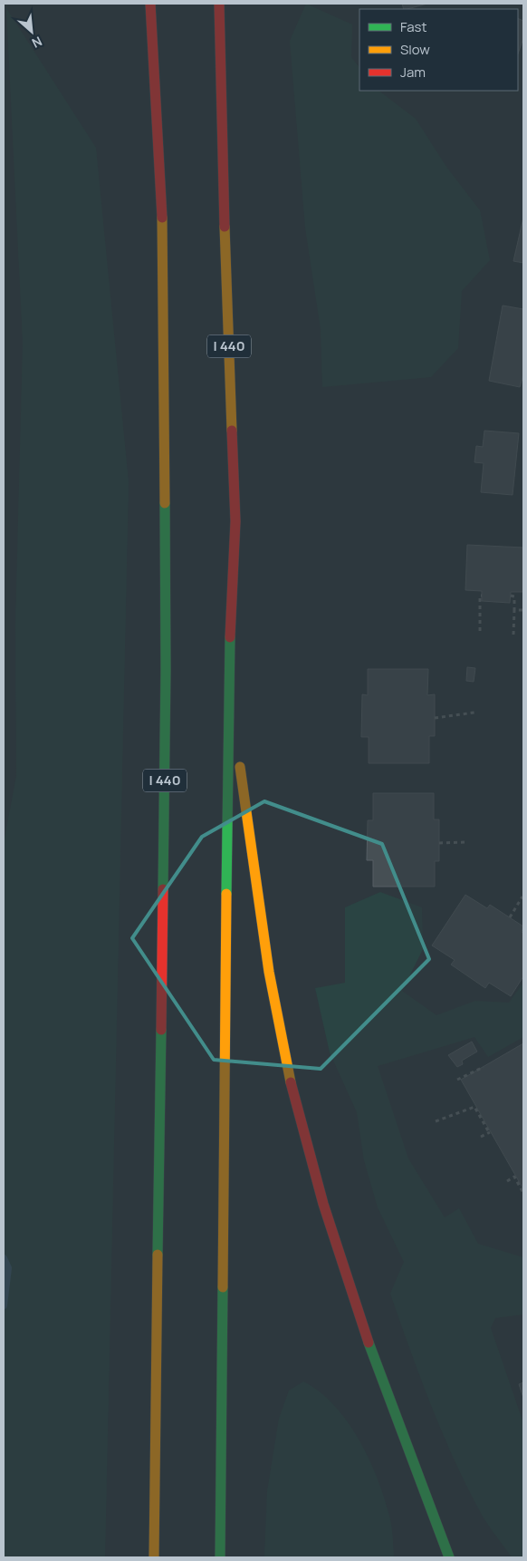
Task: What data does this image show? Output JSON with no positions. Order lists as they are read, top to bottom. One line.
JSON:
{"streets":{"highway":["I 440"]},"legend":["Fast","Slow","Jam"],"north":"bottom right"}
